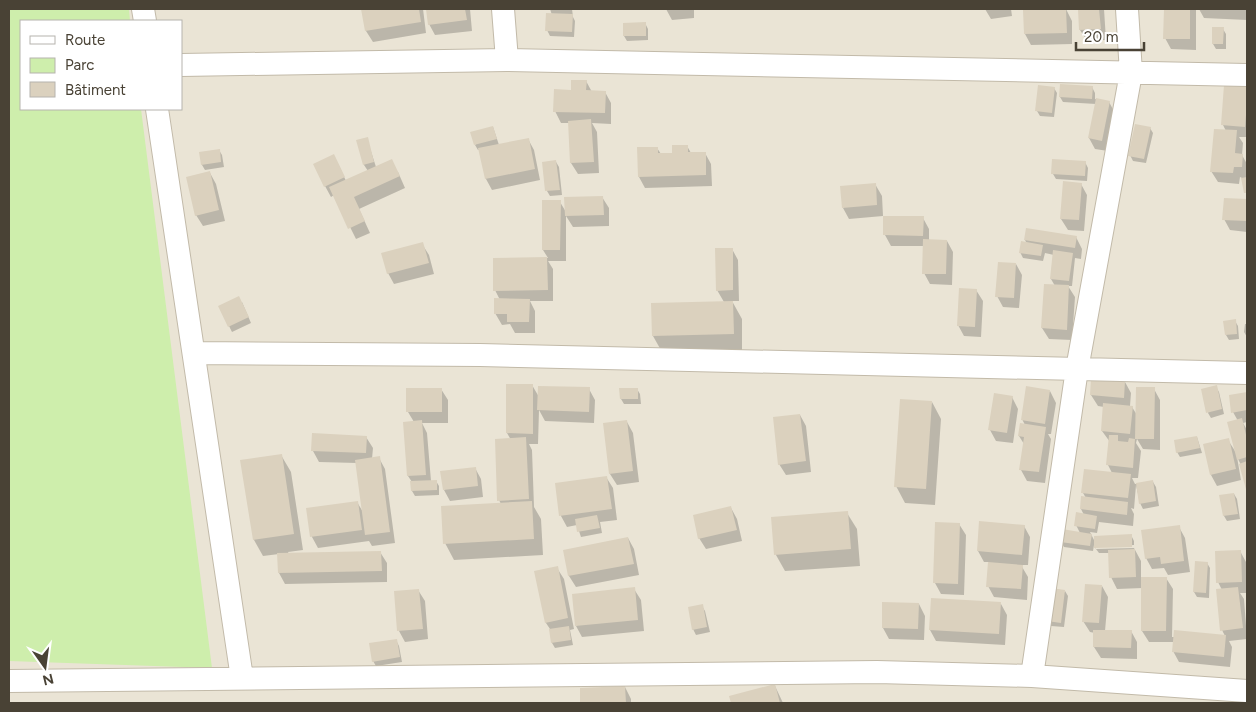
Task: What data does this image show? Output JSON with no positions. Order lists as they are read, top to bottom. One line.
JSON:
{"legend":["Route","Parc","Bâtiment"],"scale_bar":"20 m","north":"bottom"}
